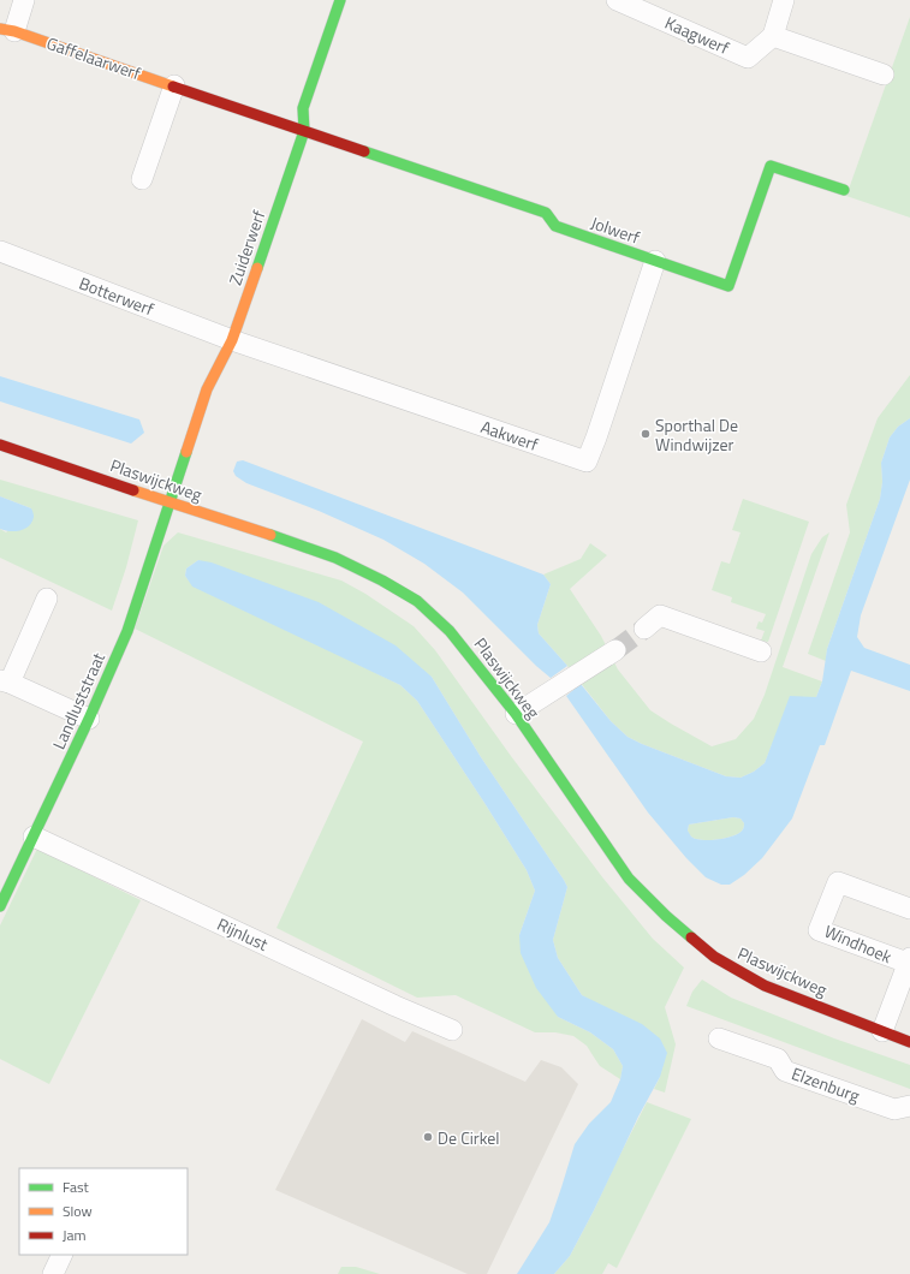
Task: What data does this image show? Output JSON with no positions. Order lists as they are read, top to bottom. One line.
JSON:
{"streets":{"street":["Kaagwerf","Gaffelaarwerf","Jolwerf","Zuiderwerf","Botterwerf","Aakwerf","Plaswijckweg","Landluststraat","Rijnlust","Windhoek","Elzenburg"]},"crossings":[["Gaffelaarwerf","Jolwerf"],["Gaffelaarwerf","Zuiderwerf"],["Jolwerf","Zuiderwerf"],["Jolwerf","Aakwerf"],["Zuiderwerf","Botterwerf"],["Zuiderwerf","Aakwerf"],["Zuiderwerf","Plaswijckweg"],["Zuiderwerf","Landluststraat"],["Botterwerf","Aakwerf"],["Plaswijckweg","Landluststraat"],["Plaswijckweg","Windhoek"],["Landluststraat","Rijnlust"]],"places":["Sporthal De Windwijzer","De Cirkel"],"legend":["Fast","Slow","Jam"]}
